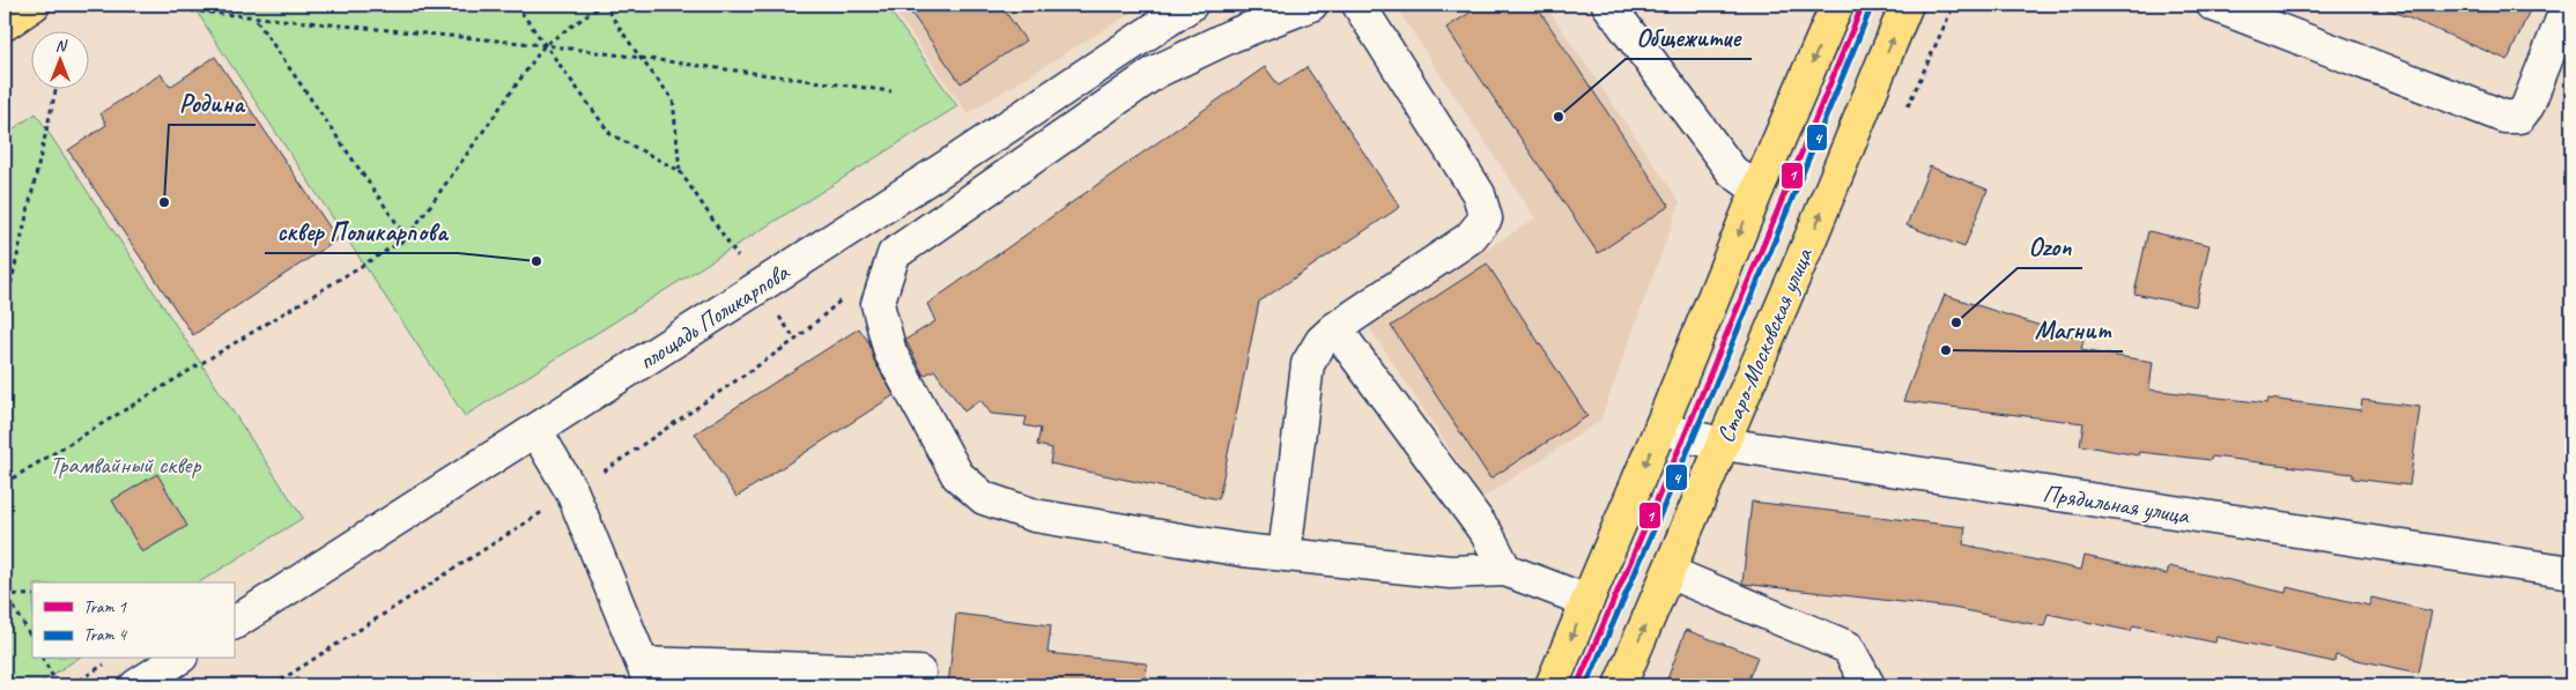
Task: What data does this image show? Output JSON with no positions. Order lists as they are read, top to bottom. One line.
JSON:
{"streets":{"main road":["Старо-Московская улица"],"street":["площадь Поликарпова","Прядильная улица"]},"crossings":[["Старо-Московская улица","Прядильная улица"]],"parks":["Трамвайный сквер"],"places":["Общежитие","Родина","сквер Поликарпова","Ozon","Магнит"],"lines":["tram line 1","tram line 4"],"legend":["Tram 1","Tram 4"],"north":"top"}
